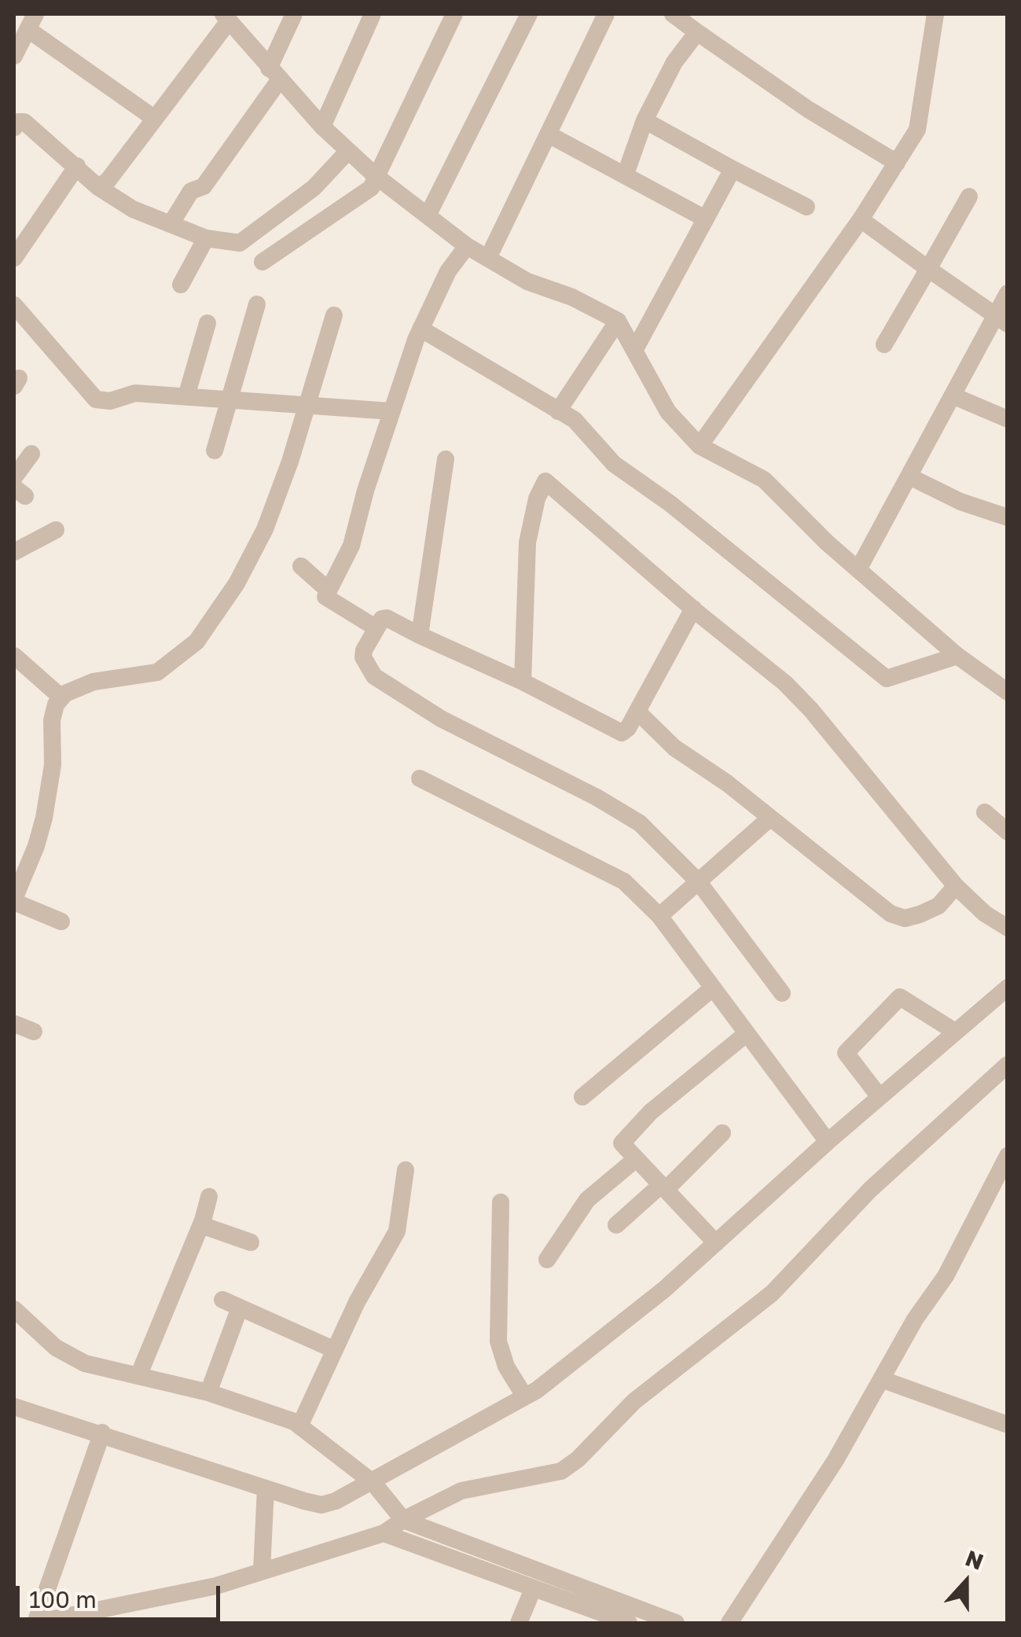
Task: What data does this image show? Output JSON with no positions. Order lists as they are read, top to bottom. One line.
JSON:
{"scale_bar":"100 m","north":"top"}
